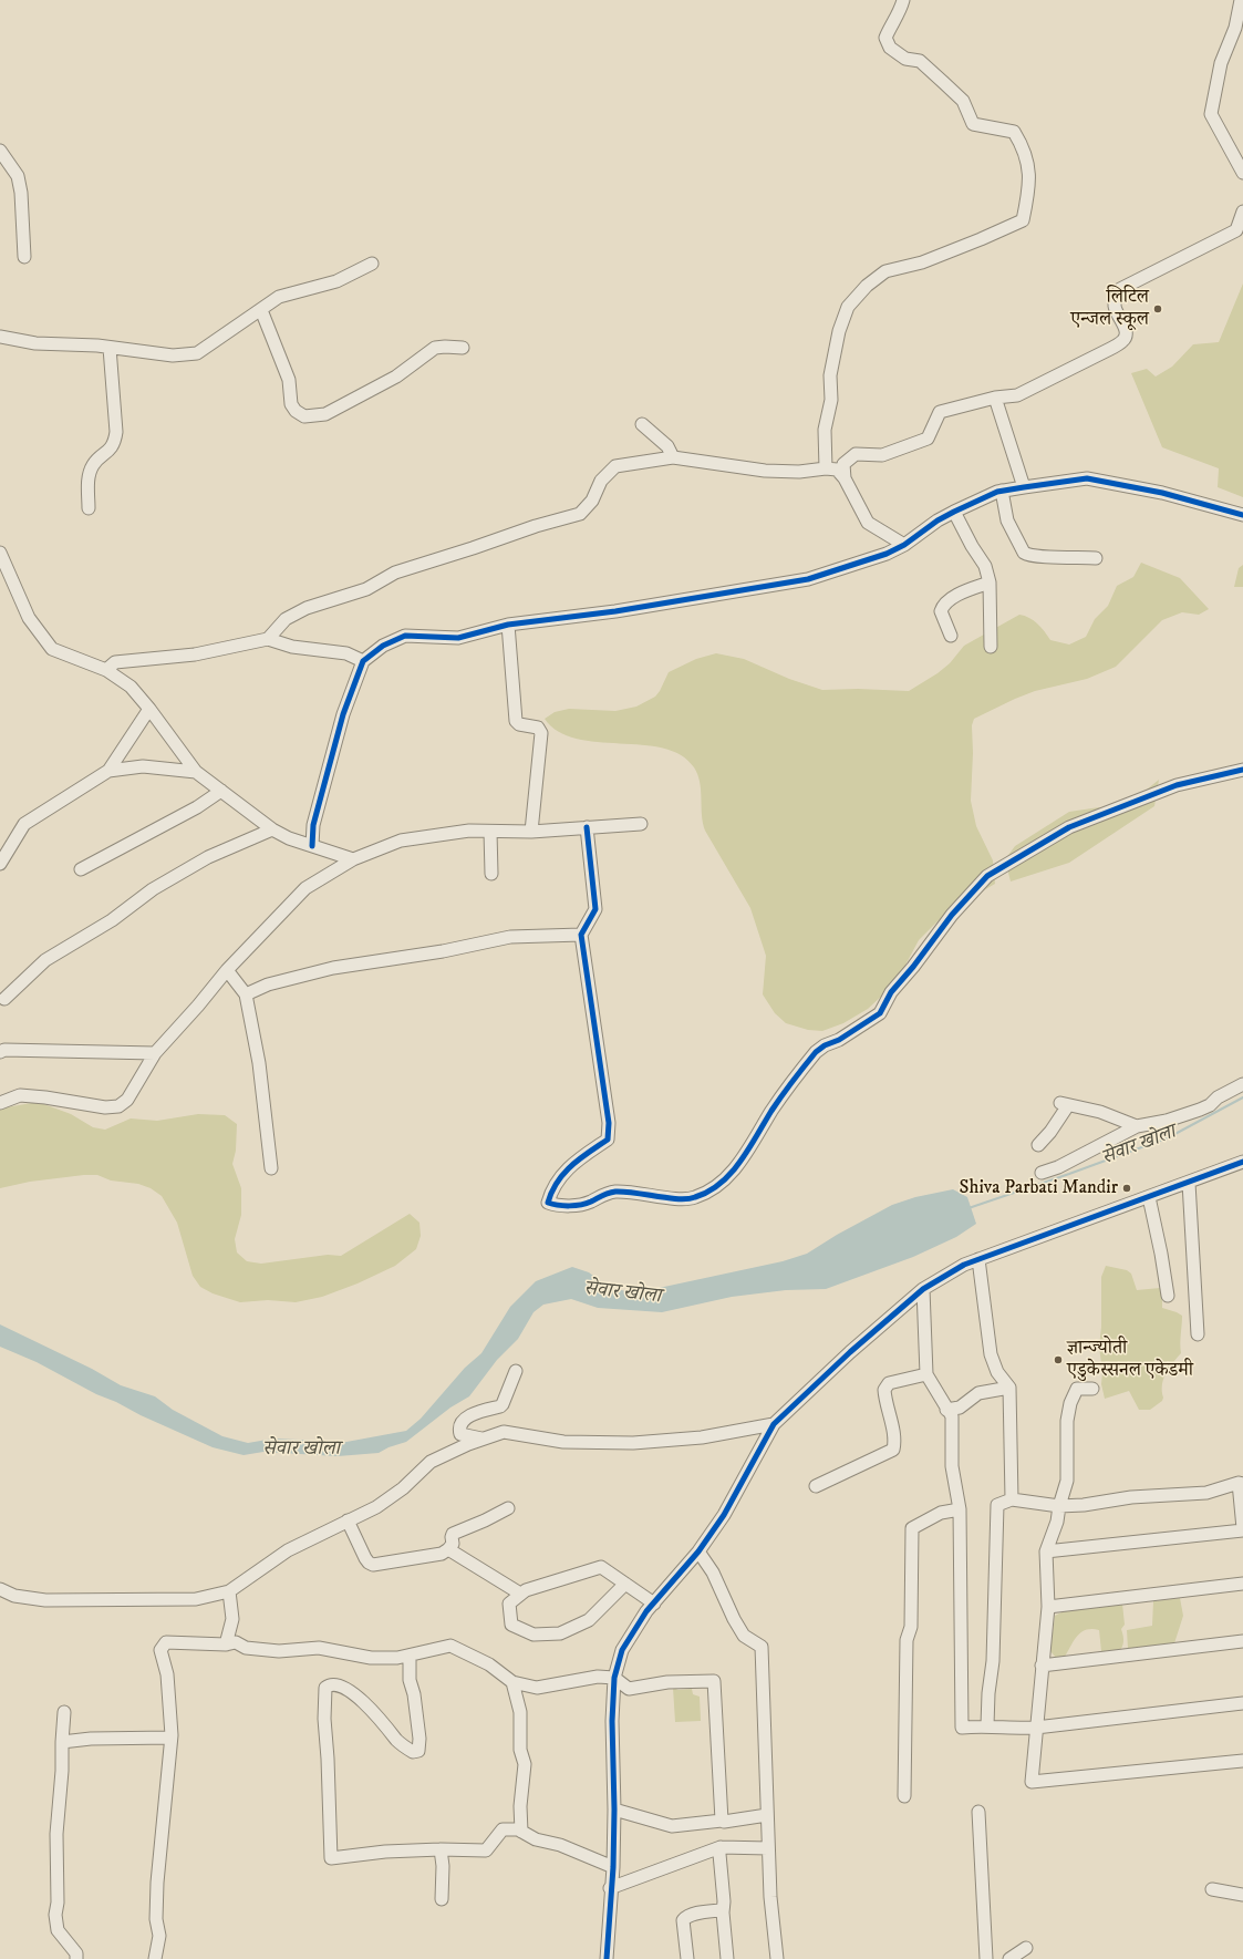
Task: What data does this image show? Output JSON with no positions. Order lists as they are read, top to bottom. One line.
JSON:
{"water":["सेवार खोला"],"places":["लिटिल एन्जल स्कूल","Shiva Parbati Mandir","ज्ञान्ज्योती एडुकेस्सनल एकेडमी"]}
